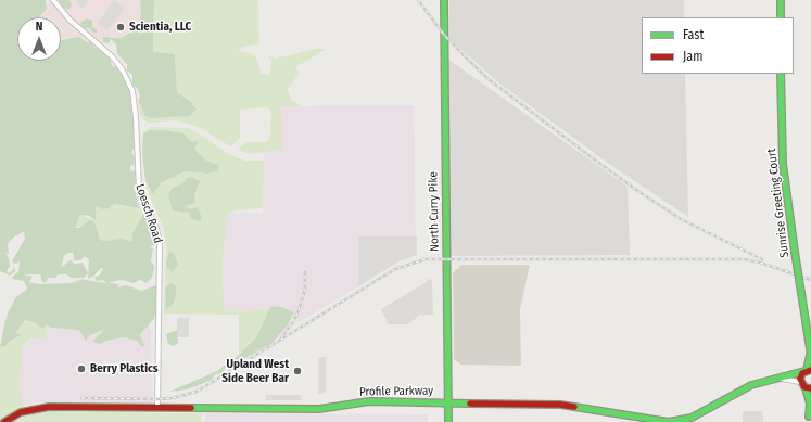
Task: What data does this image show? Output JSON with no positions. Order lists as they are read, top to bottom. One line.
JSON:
{"streets":{"street":["Sunrise Greeting Court","North Curry Pike","Loesch Road","Profile Parkway"]},"crossings":[["Sunrise Greeting Court","Profile Parkway"],["North Curry Pike","Profile Parkway"],["Loesch Road","Profile Parkway"]],"places":["Scientia, LLC","Berry Plastics","Upland West Side Beer Bar"],"legend":["Fast","Jam"],"north":"top"}
